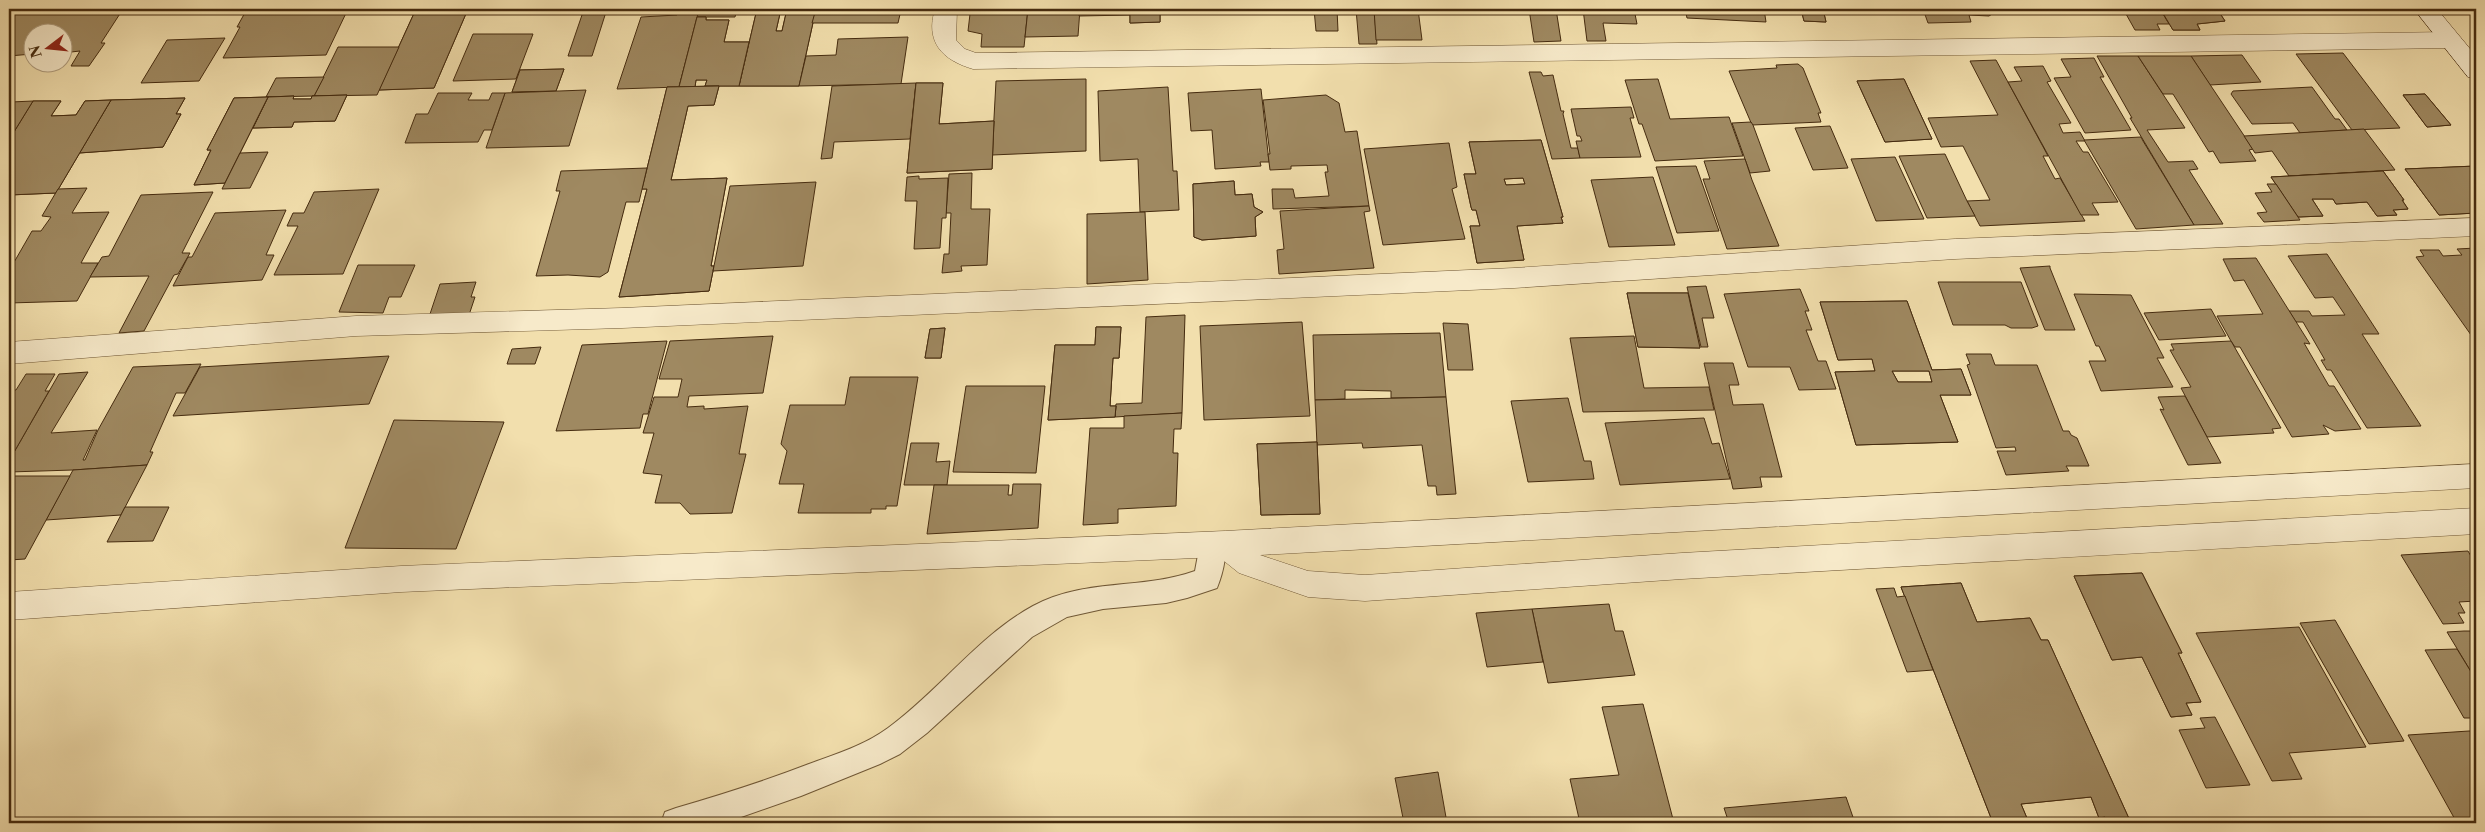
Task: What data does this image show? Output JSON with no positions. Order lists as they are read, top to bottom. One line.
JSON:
{"north":"left"}
